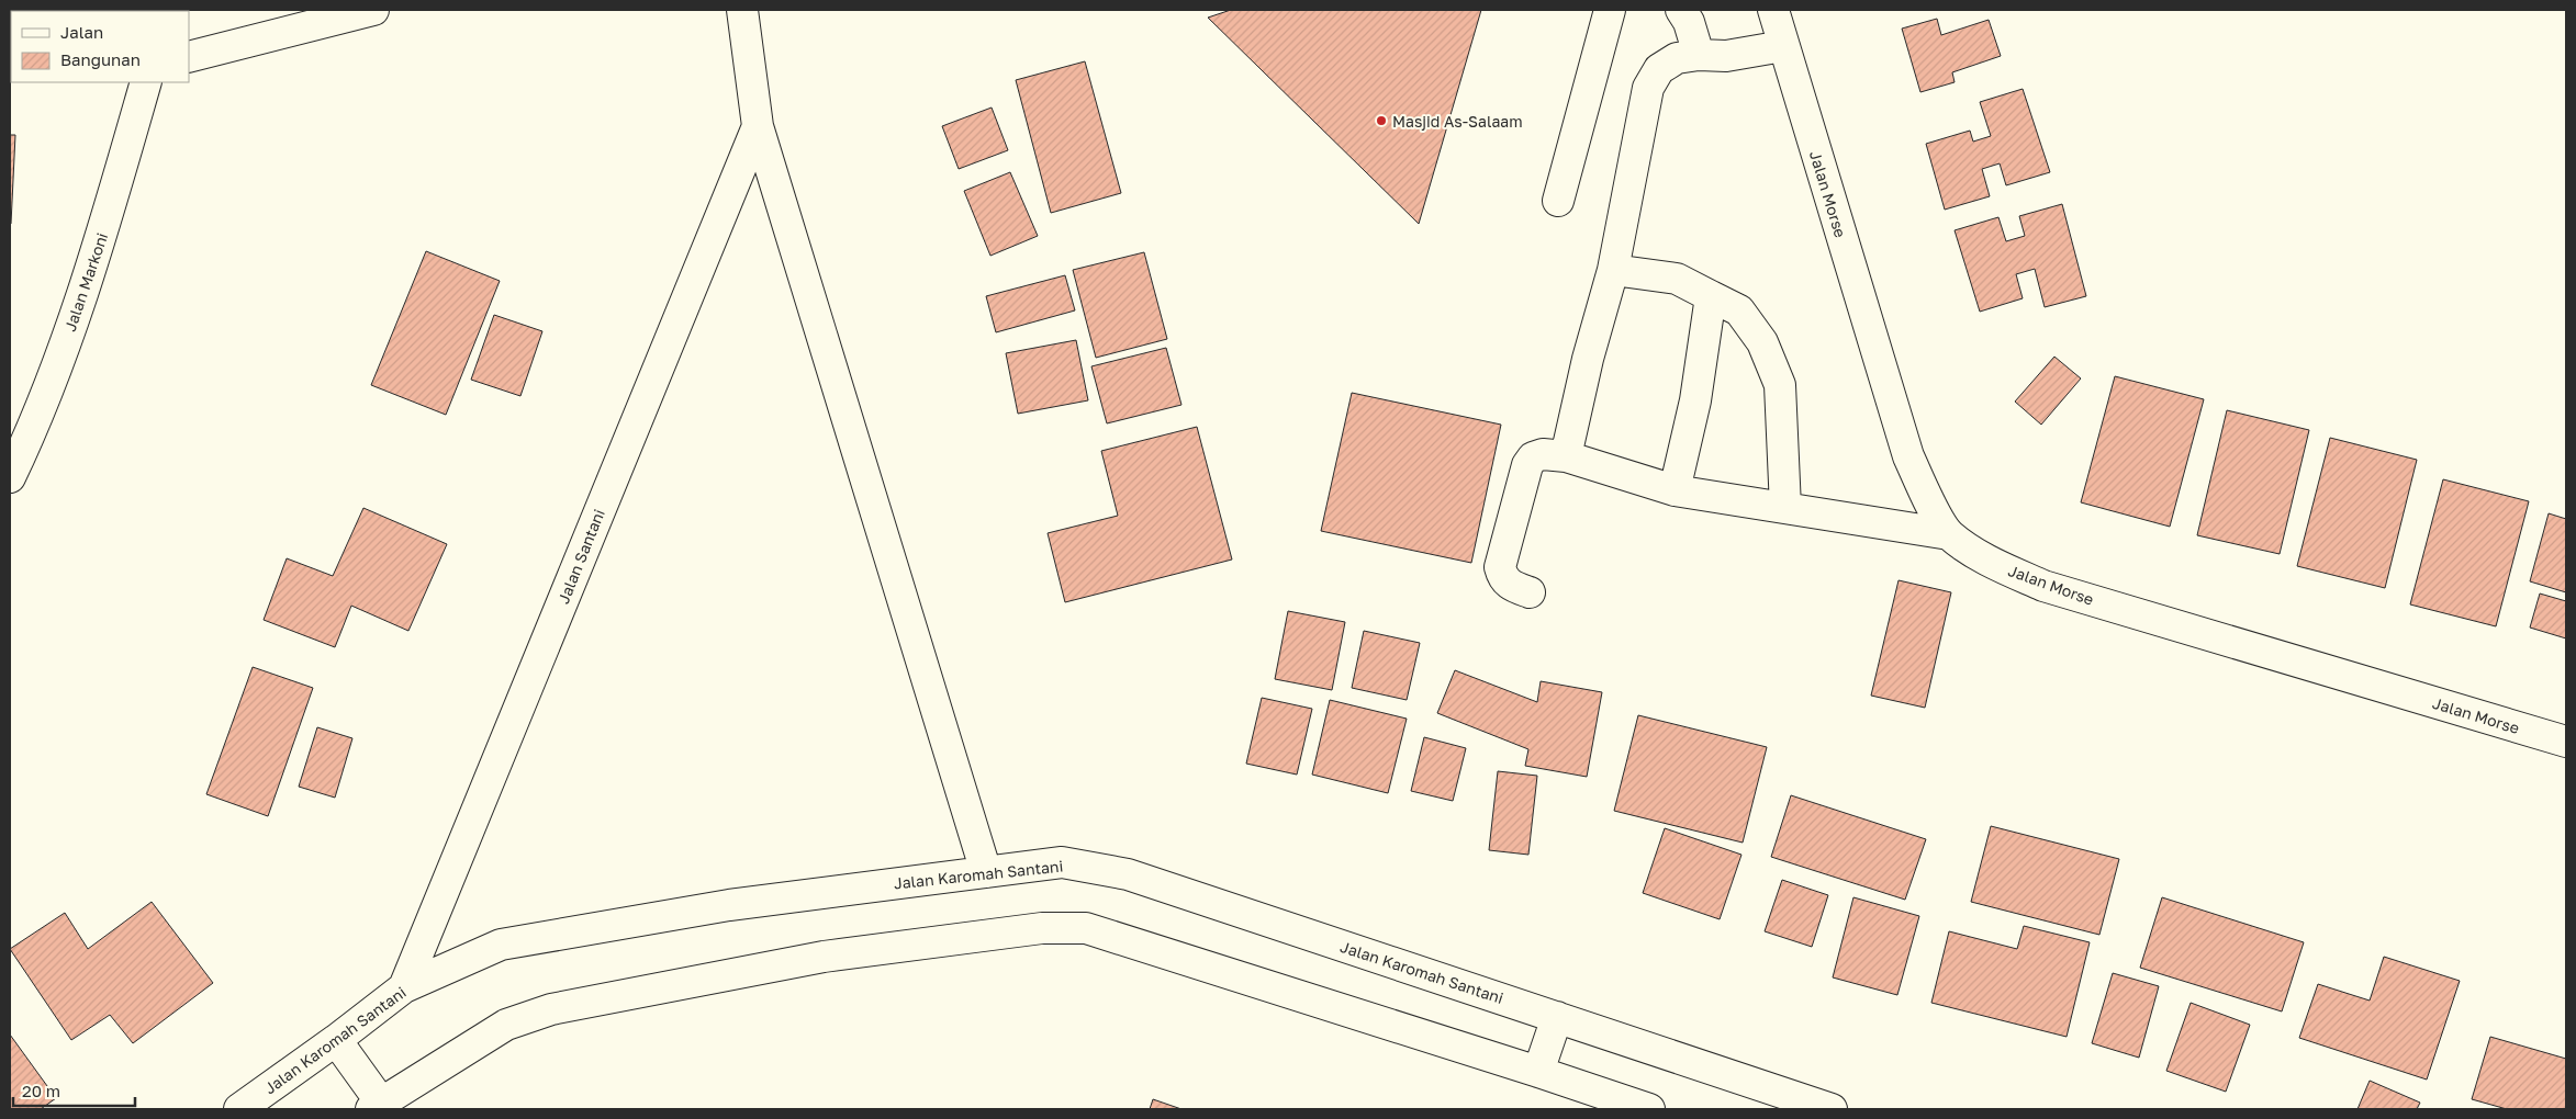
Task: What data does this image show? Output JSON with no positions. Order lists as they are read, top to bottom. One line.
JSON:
{"streets":{"street":["Jalan Morse","Jalan Markoni","Jalan Santani","Jalan Karomah Santani"]},"crossings":[["Jalan Santani","Jalan Karomah Santani"]],"places":["Masjid As-Salaam"],"legend":["Jalan","Bangunan"],"scale_bar":"20 m"}
